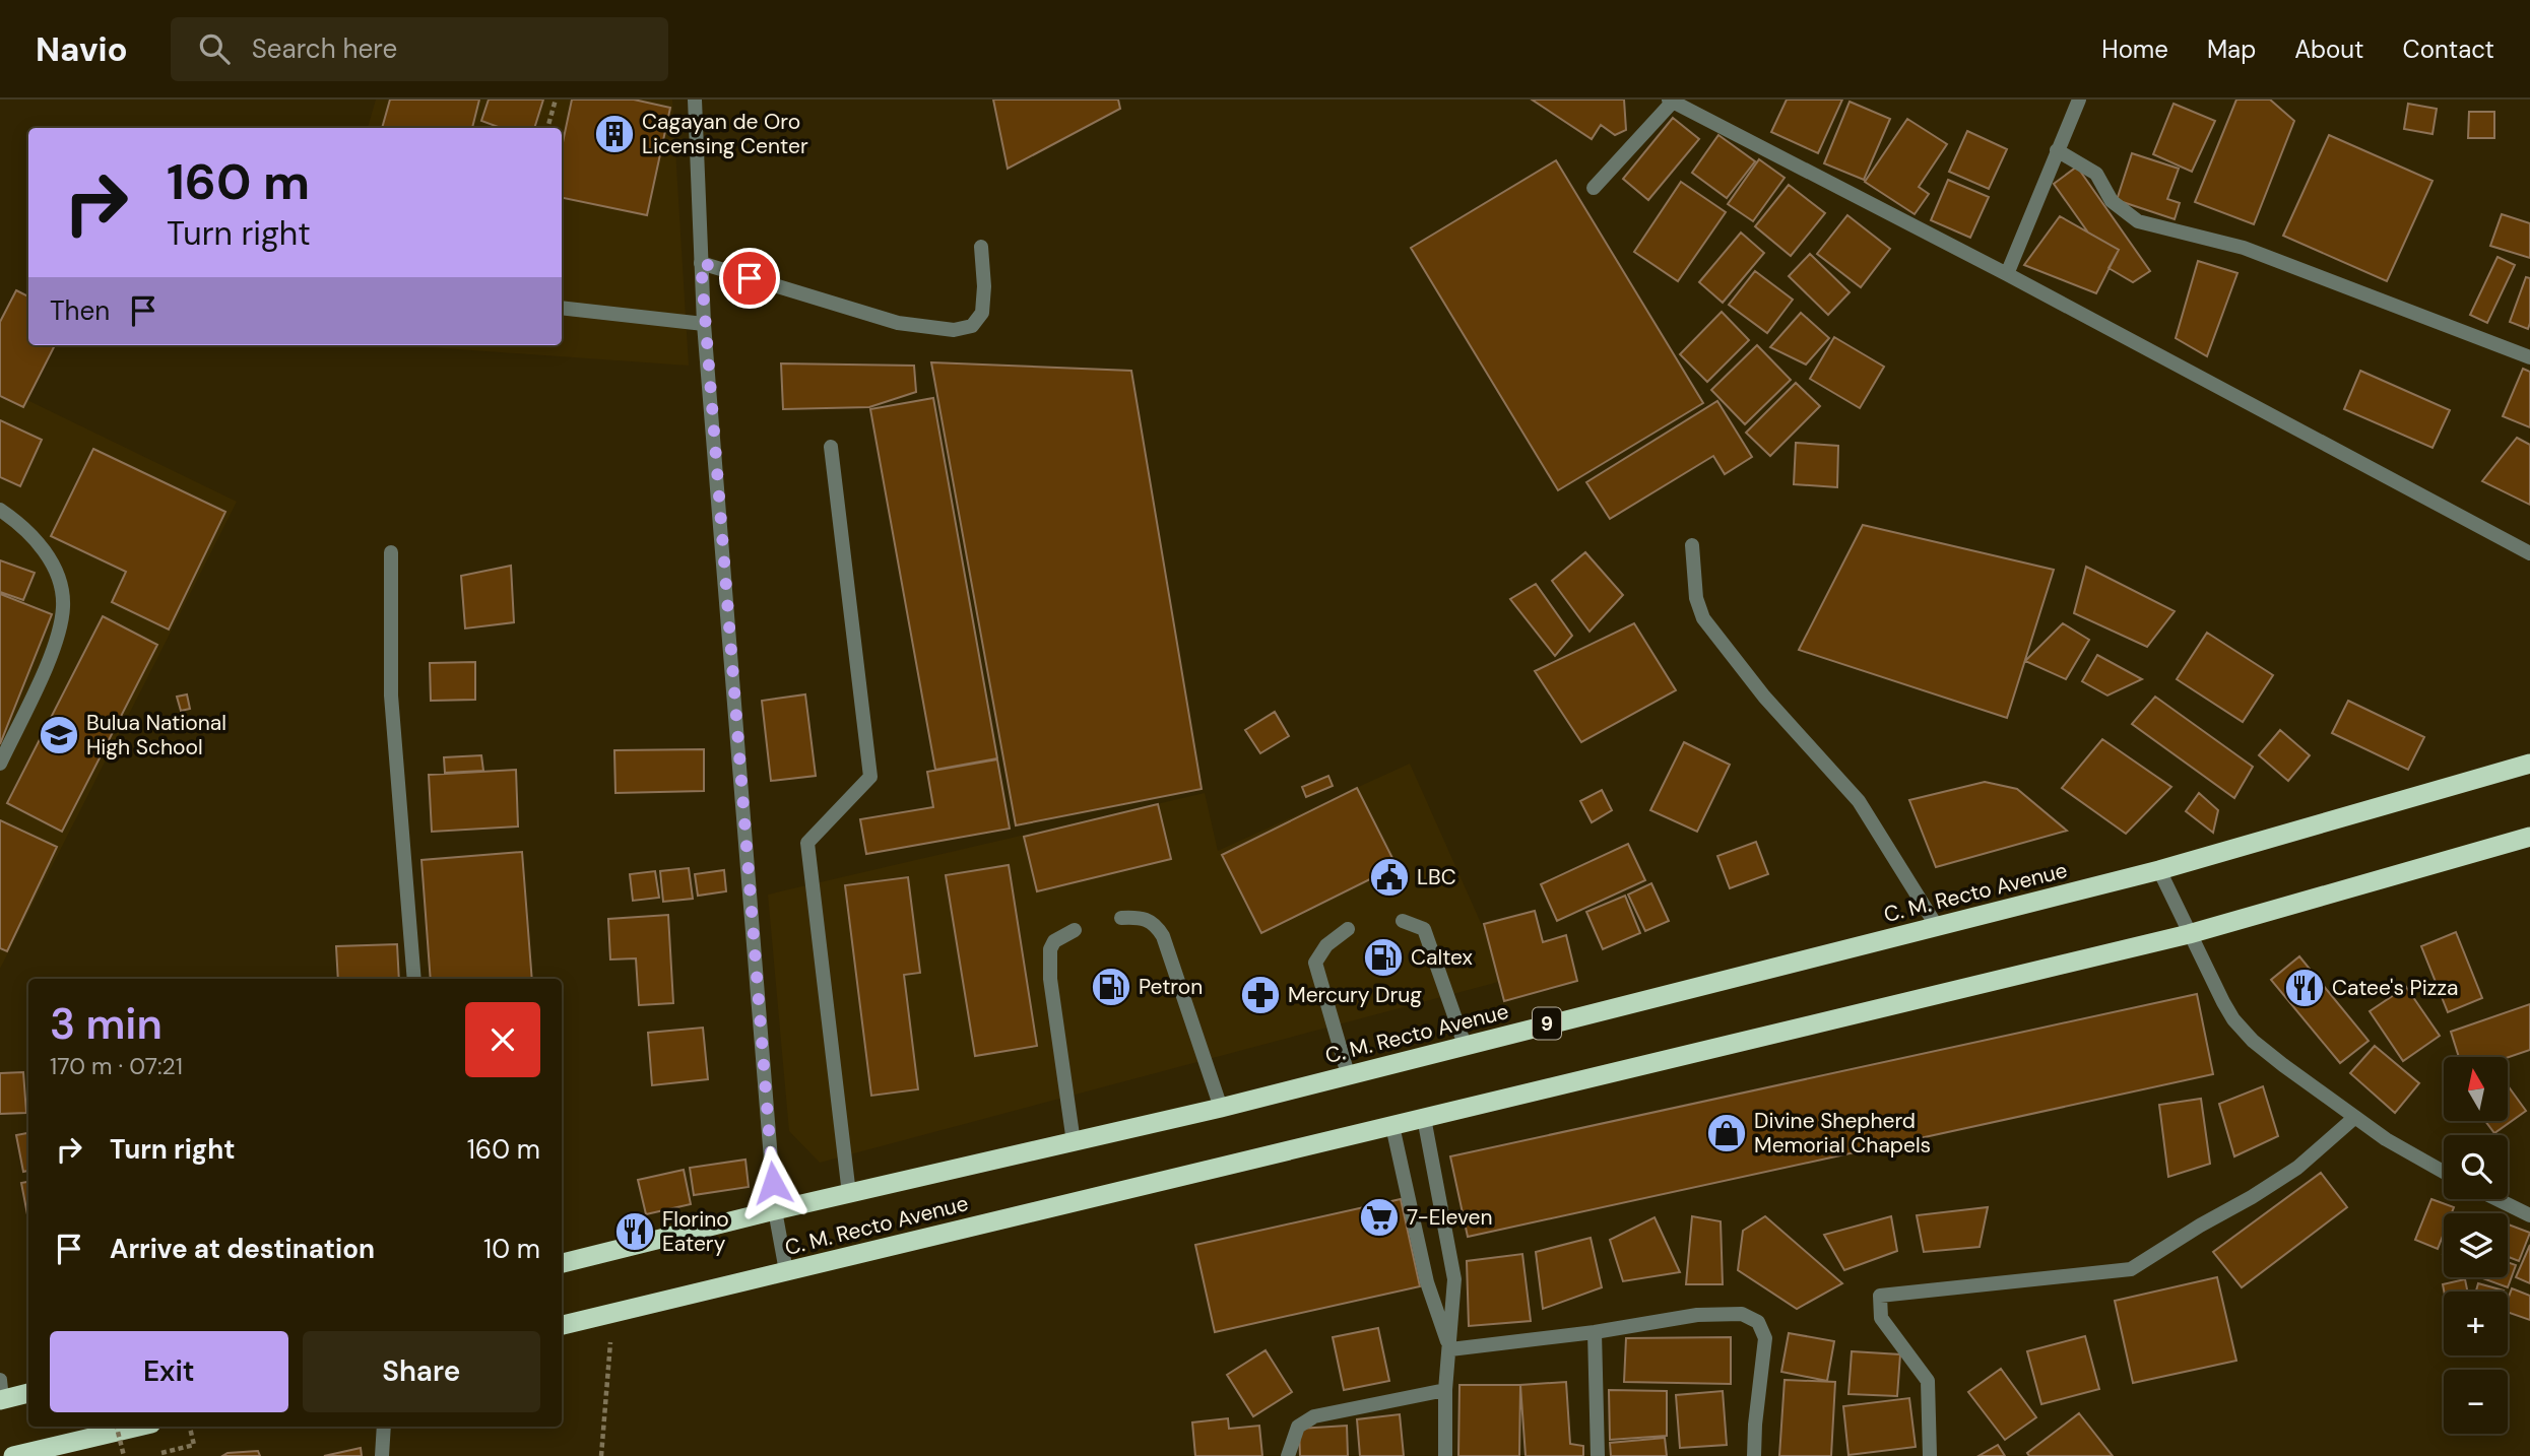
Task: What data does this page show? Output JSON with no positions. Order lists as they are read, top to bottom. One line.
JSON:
{"streets":{"highway":["C. M. Recto Avenue","9"]},"places":{"building":["Cagayan de Oro Licensing Center"],"school or university":["Bulua National High School"],"public building":["LBC"],"fuel station":["Caltex","Petron"],"restaurant":["Catee's Pizza","Florino Eatery"],"pharmacy":["Mercury Drug"],"shop":["Divine Shepherd Memorial Chapels"],"supermarket":["7-Eleven"]},"north":"top","page":{"header":"Navio","search":"Search here","nav":["Home","Map","About","Contact"],"turn":["160 m","Turn right"],"then":"Then","heading":["3 min","170 m · 07:21"],"map_buttons":["+","−"],"list":[{"name":"Turn right","value":"160 m"},{"name":"Arrive at destination","value":"10 m"}],"buttons":["Exit","Share"]}}
